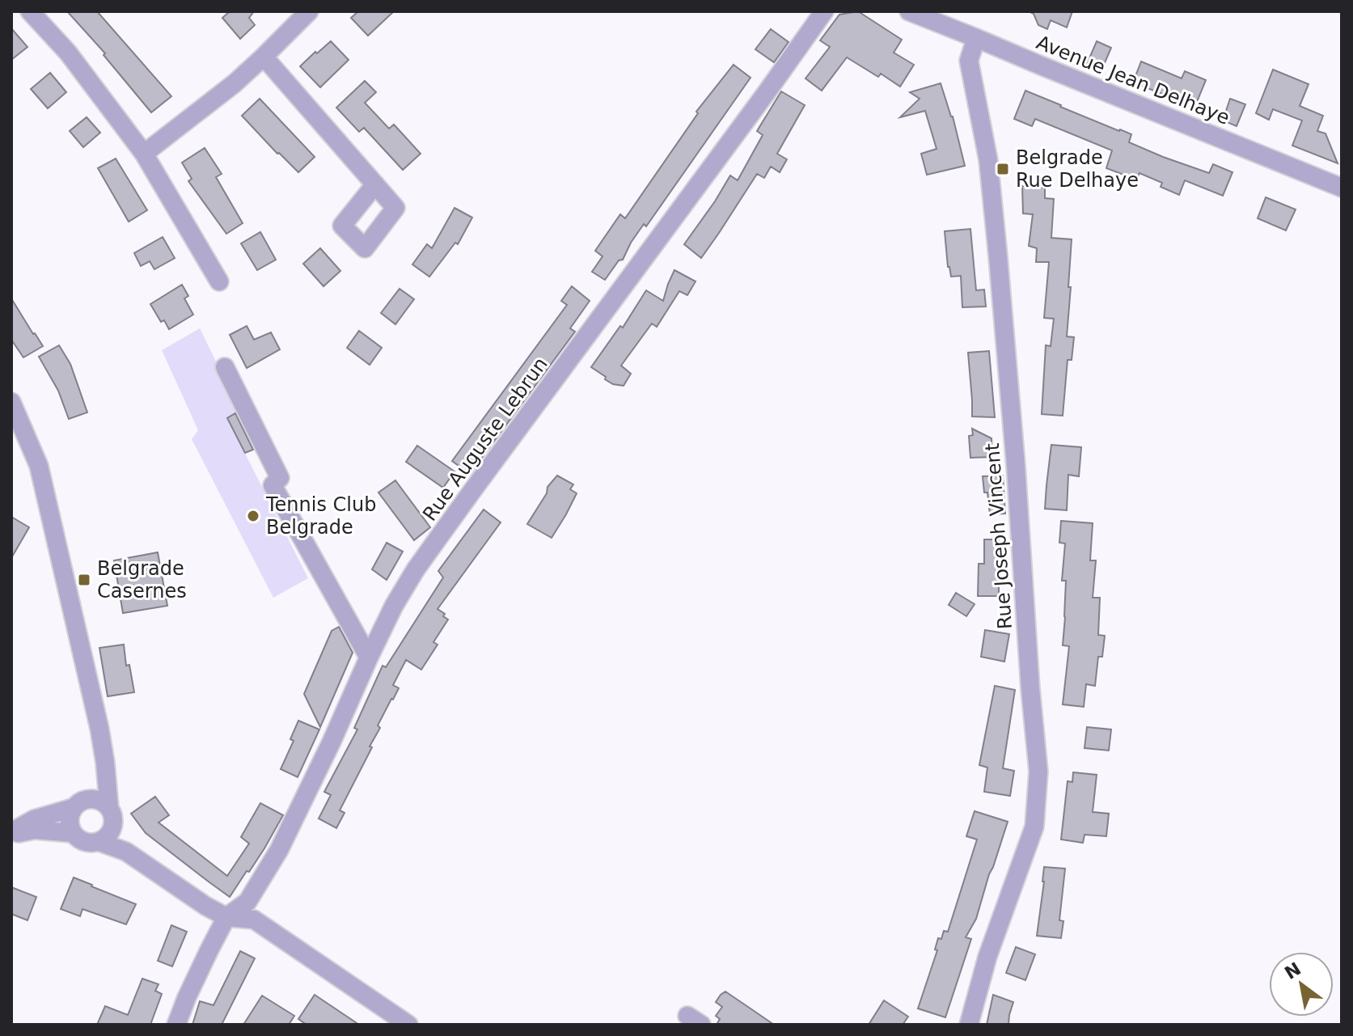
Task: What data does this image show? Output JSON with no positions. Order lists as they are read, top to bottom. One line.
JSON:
{"streets":{"street":["Avenue Jean Delhaye","Rue Auguste Lebrun","Rue Joseph Vincent"]},"crossings":[["Avenue Jean Delhaye","Rue Joseph Vincent"]],"places":{"transit":["Belgrade Rue Delhaye","Belgrade Casernes"],"other":["Tennis Club Belgrade"]},"north":"top left"}
